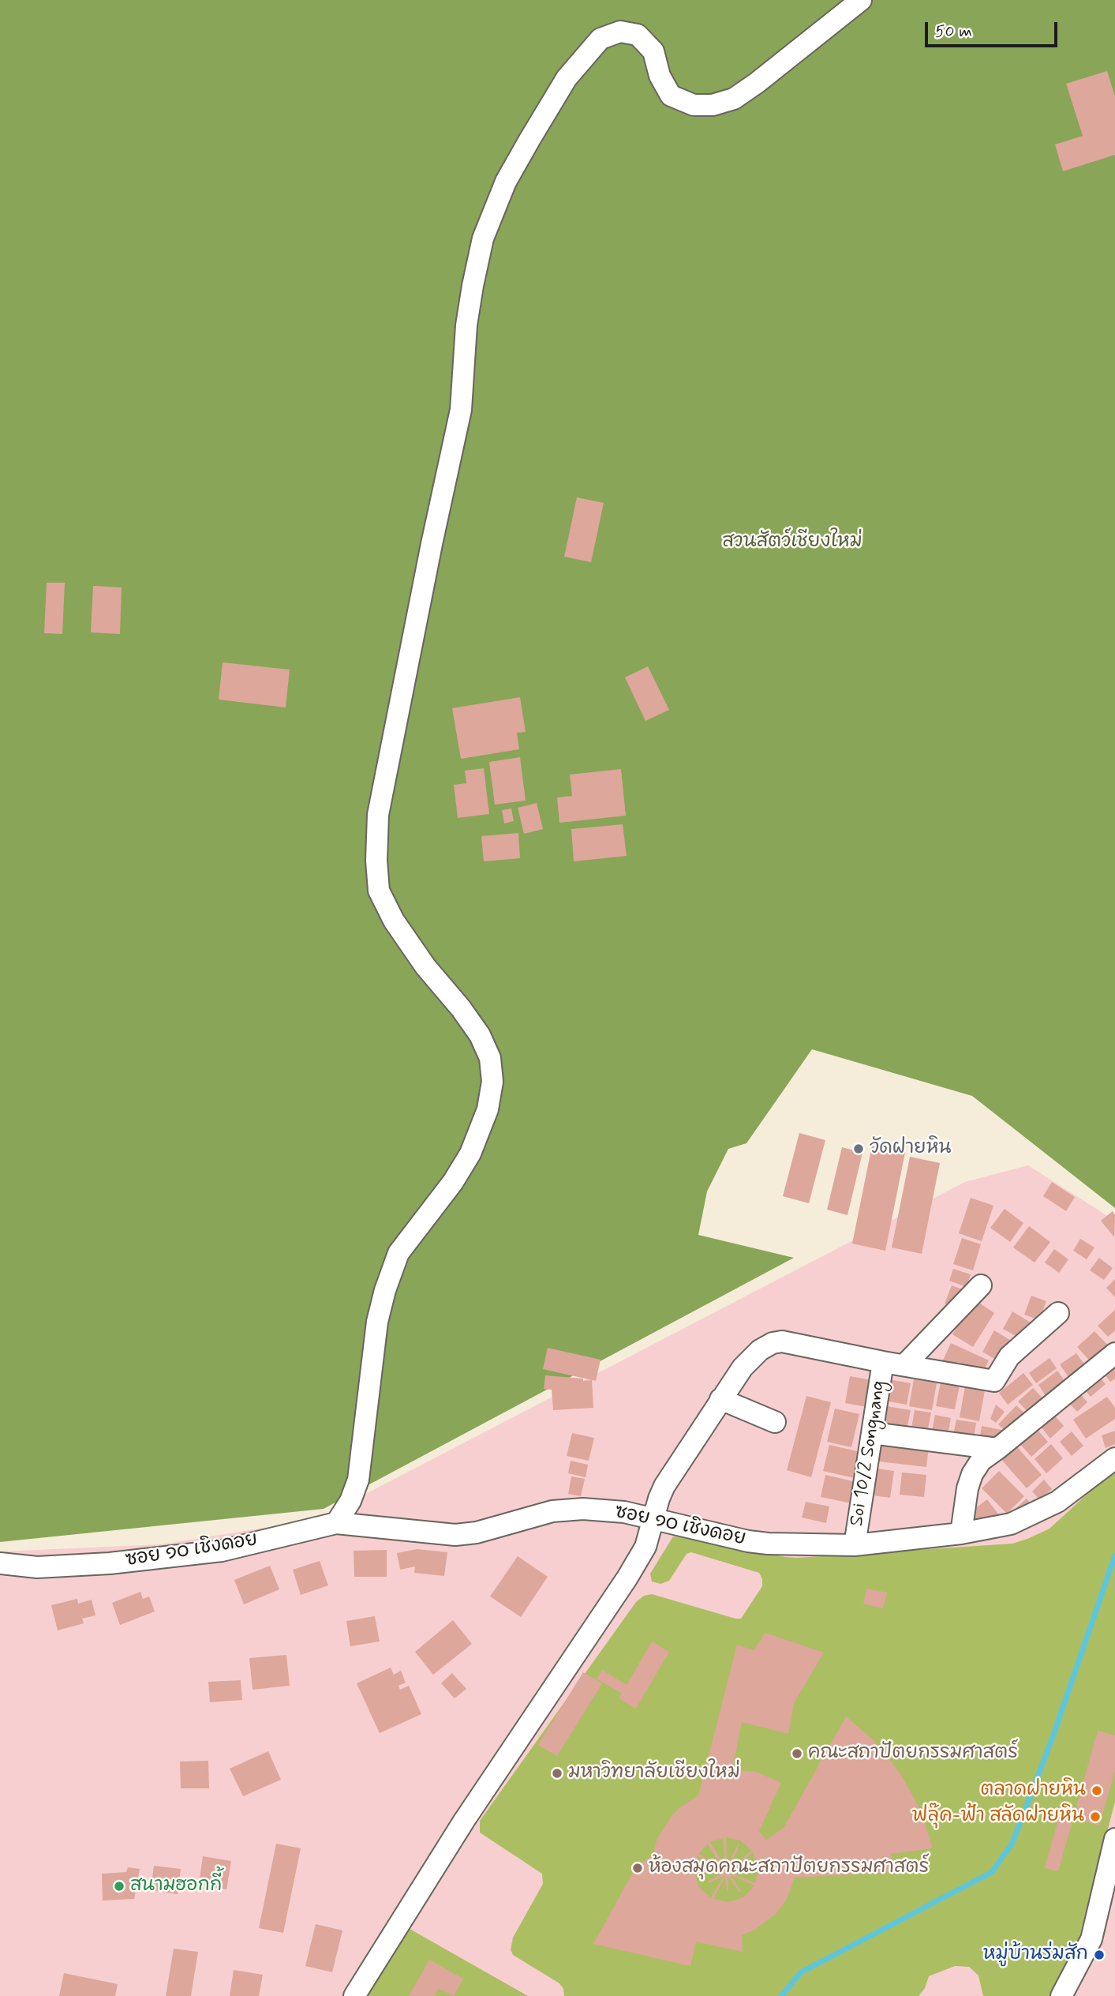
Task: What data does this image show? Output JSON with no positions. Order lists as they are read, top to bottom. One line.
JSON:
{"streets":{"street":["Soi 10/2 Songnang","ซอย ๑๐ เชิงดอย"]},"crossings":[["Soi 10/2 Songnang","ซอย ๑๐ เชิงดอย"]],"parks":["สวนสัตว์เชียงใหม่"],"places":["วัดฝายหิน","คณะสถาปัตยกรรมศาสตร์","มหาวิทยาลัยเชียงใหม่","ตลาดฝายหิน","ฟลุ๊ค-ฟ้า สลัดฝายหิน","ห้องสมุดคณะสถาปัตยกรรมศาสตร์","สนามฮอกกี้","หมู่บ้านร่มสัก"],"scale_bar":"50 m"}
